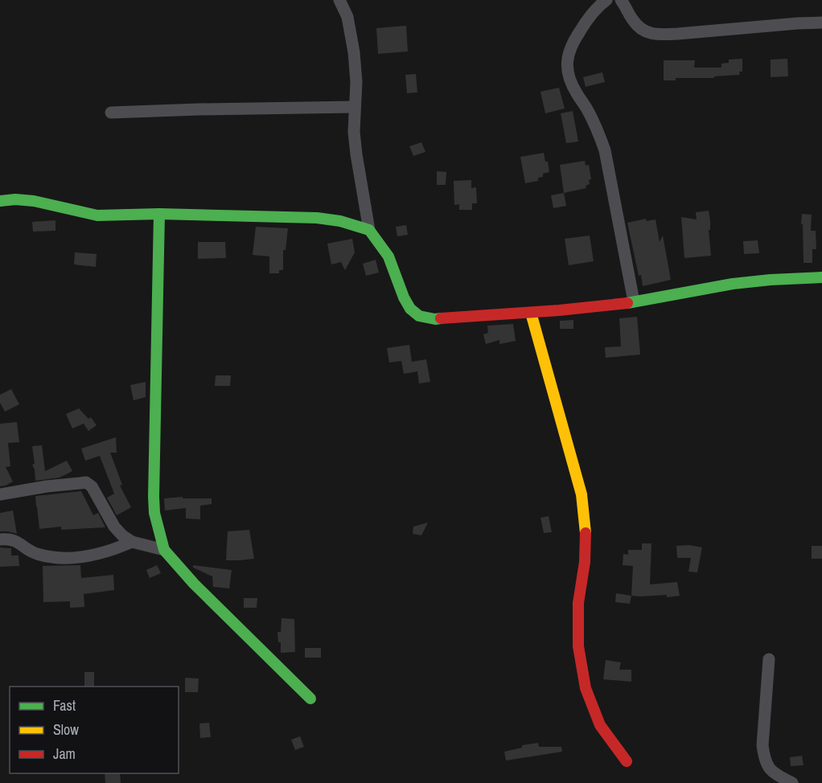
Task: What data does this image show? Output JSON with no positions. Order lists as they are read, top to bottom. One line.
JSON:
{"legend":["Fast","Slow","Jam"]}
